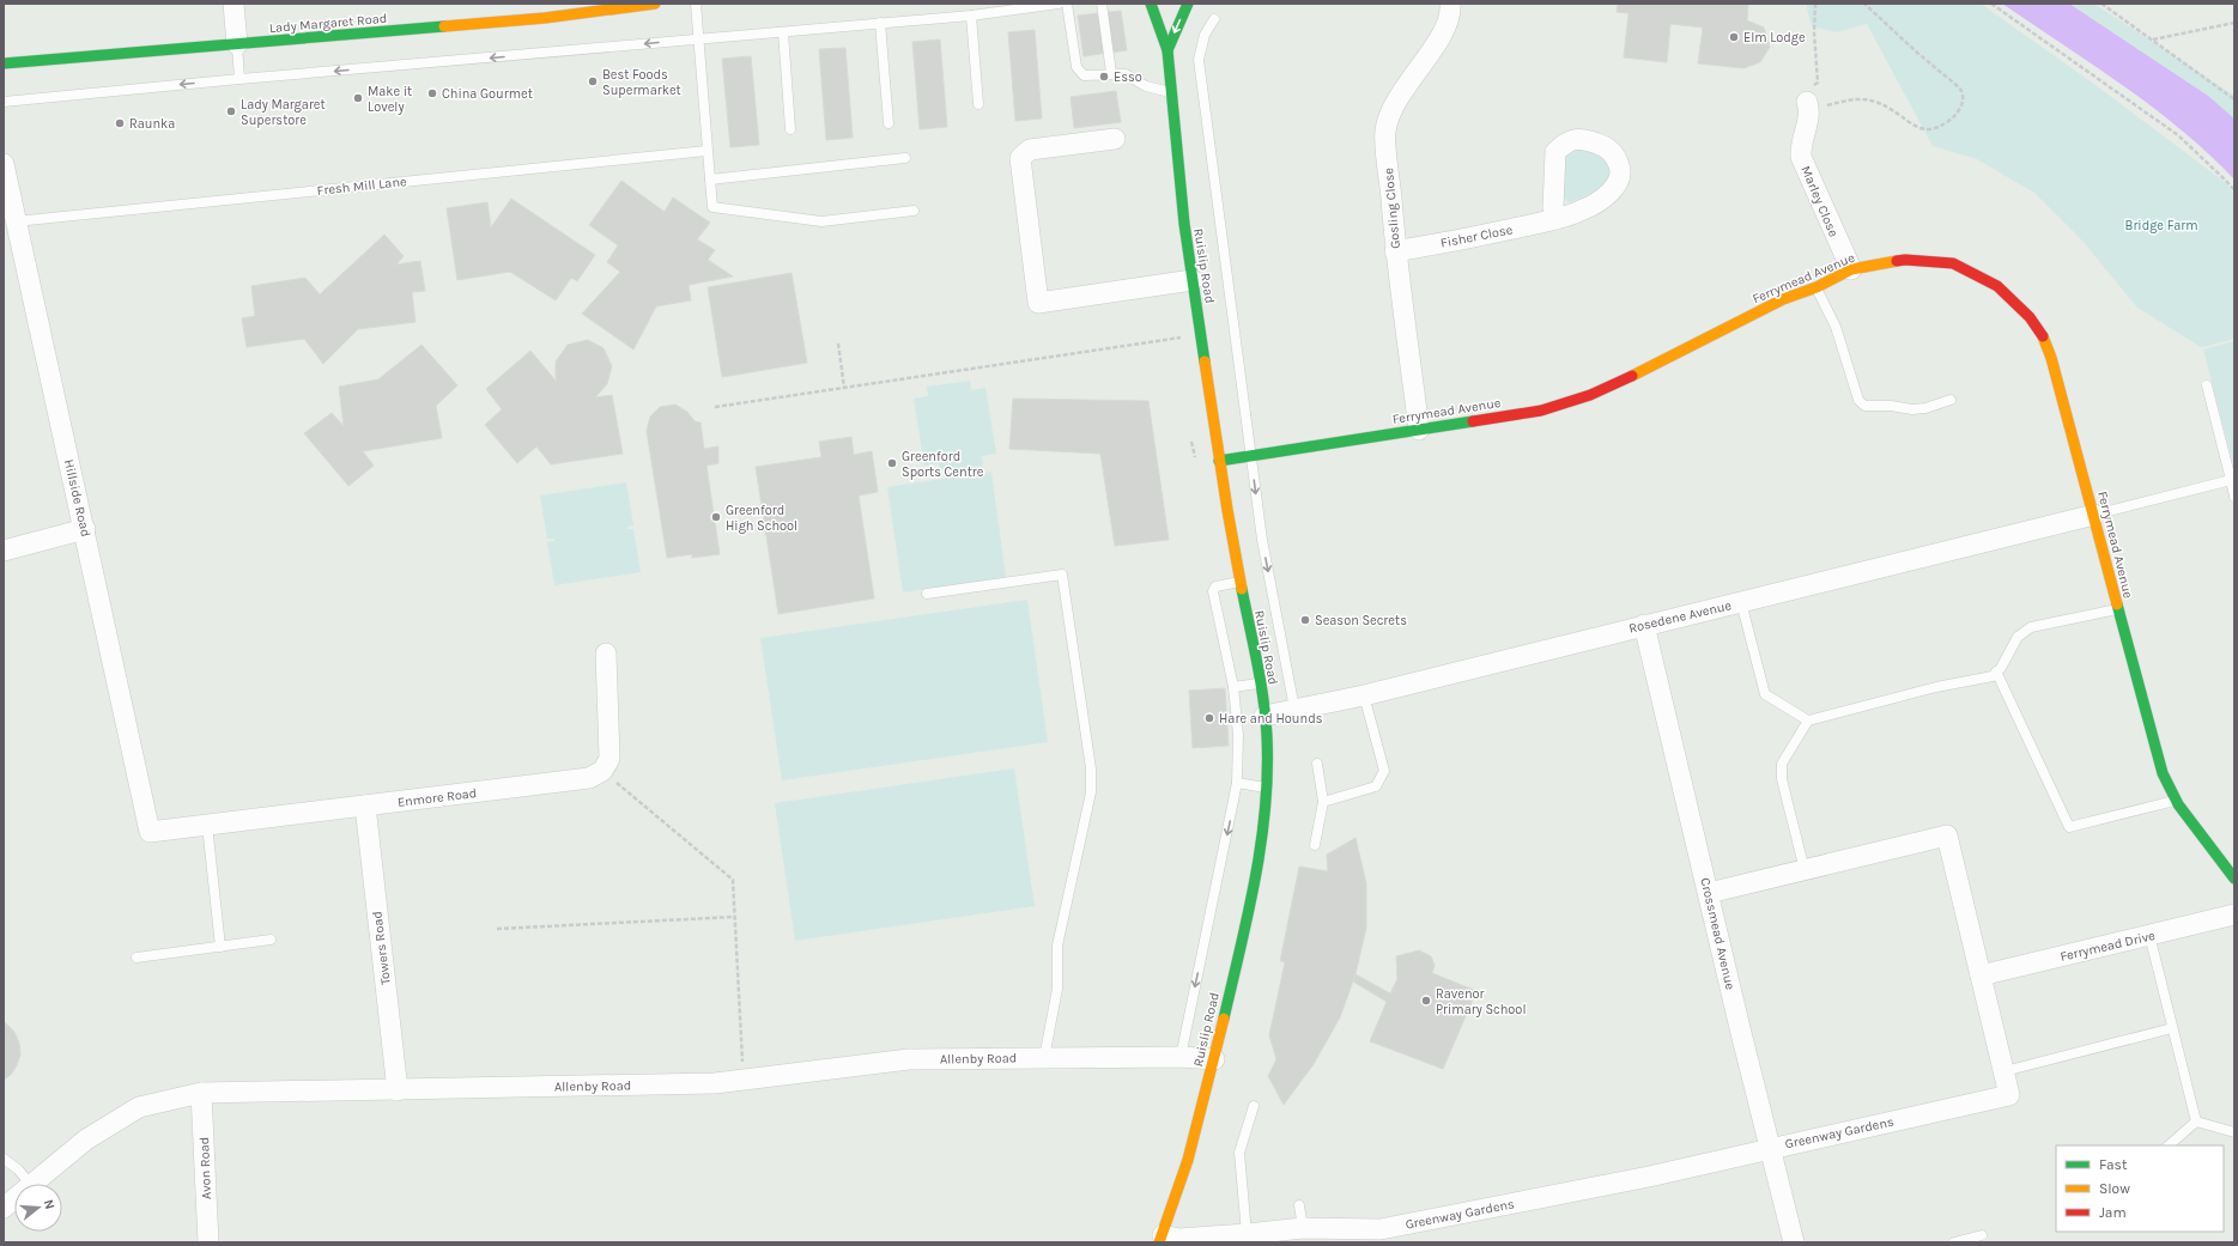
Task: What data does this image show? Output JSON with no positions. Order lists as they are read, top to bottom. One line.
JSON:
{"streets":{"street":["Lady Margaret Road","Marley Close","Gosling Close","Fisher Close","Ruislip Road","Ferrymead Avenue","Hillside Road","Rosedene Avenue","Enmore Road","Crossmead Avenue","Ferrymead Drive","Towers Road","Allenby Road","Greenway Gardens","Avon Road"],"lane":["Fresh Mill Lane"]},"crossings":[["Fresh Mill Lane","Hillside Road"],["Marley Close","Ferrymead Avenue"],["Gosling Close","Fisher Close"],["Gosling Close","Ferrymead Avenue"],["Ruislip Road","Ferrymead Avenue"],["Ruislip Road","Rosedene Avenue"],["Ruislip Road","Allenby Road"],["Ruislip Road","Greenway Gardens"],["Ferrymead Avenue","Rosedene Avenue"],["Hillside Road","Enmore Road"],["Rosedene Avenue","Crossmead Avenue"],["Enmore Road","Towers Road"],["Crossmead Avenue","Greenway Gardens"],["Ferrymead Drive","Greenway Gardens"],["Towers Road","Allenby Road"],["Allenby Road","Avon Road"]],"parks":["Bridge Farm"],"places":["Elm Lodge","Esso","Best Foods Supermarket","China Gourmet","Make it Lovely","Lady Margaret Superstore","Raunka","Greenford Sports Centre","Greenford High School","Season Secrets","Hare and Hounds","Ravenor Primary School"],"legend":["Fast","Slow","Jam"],"north":"right"}
